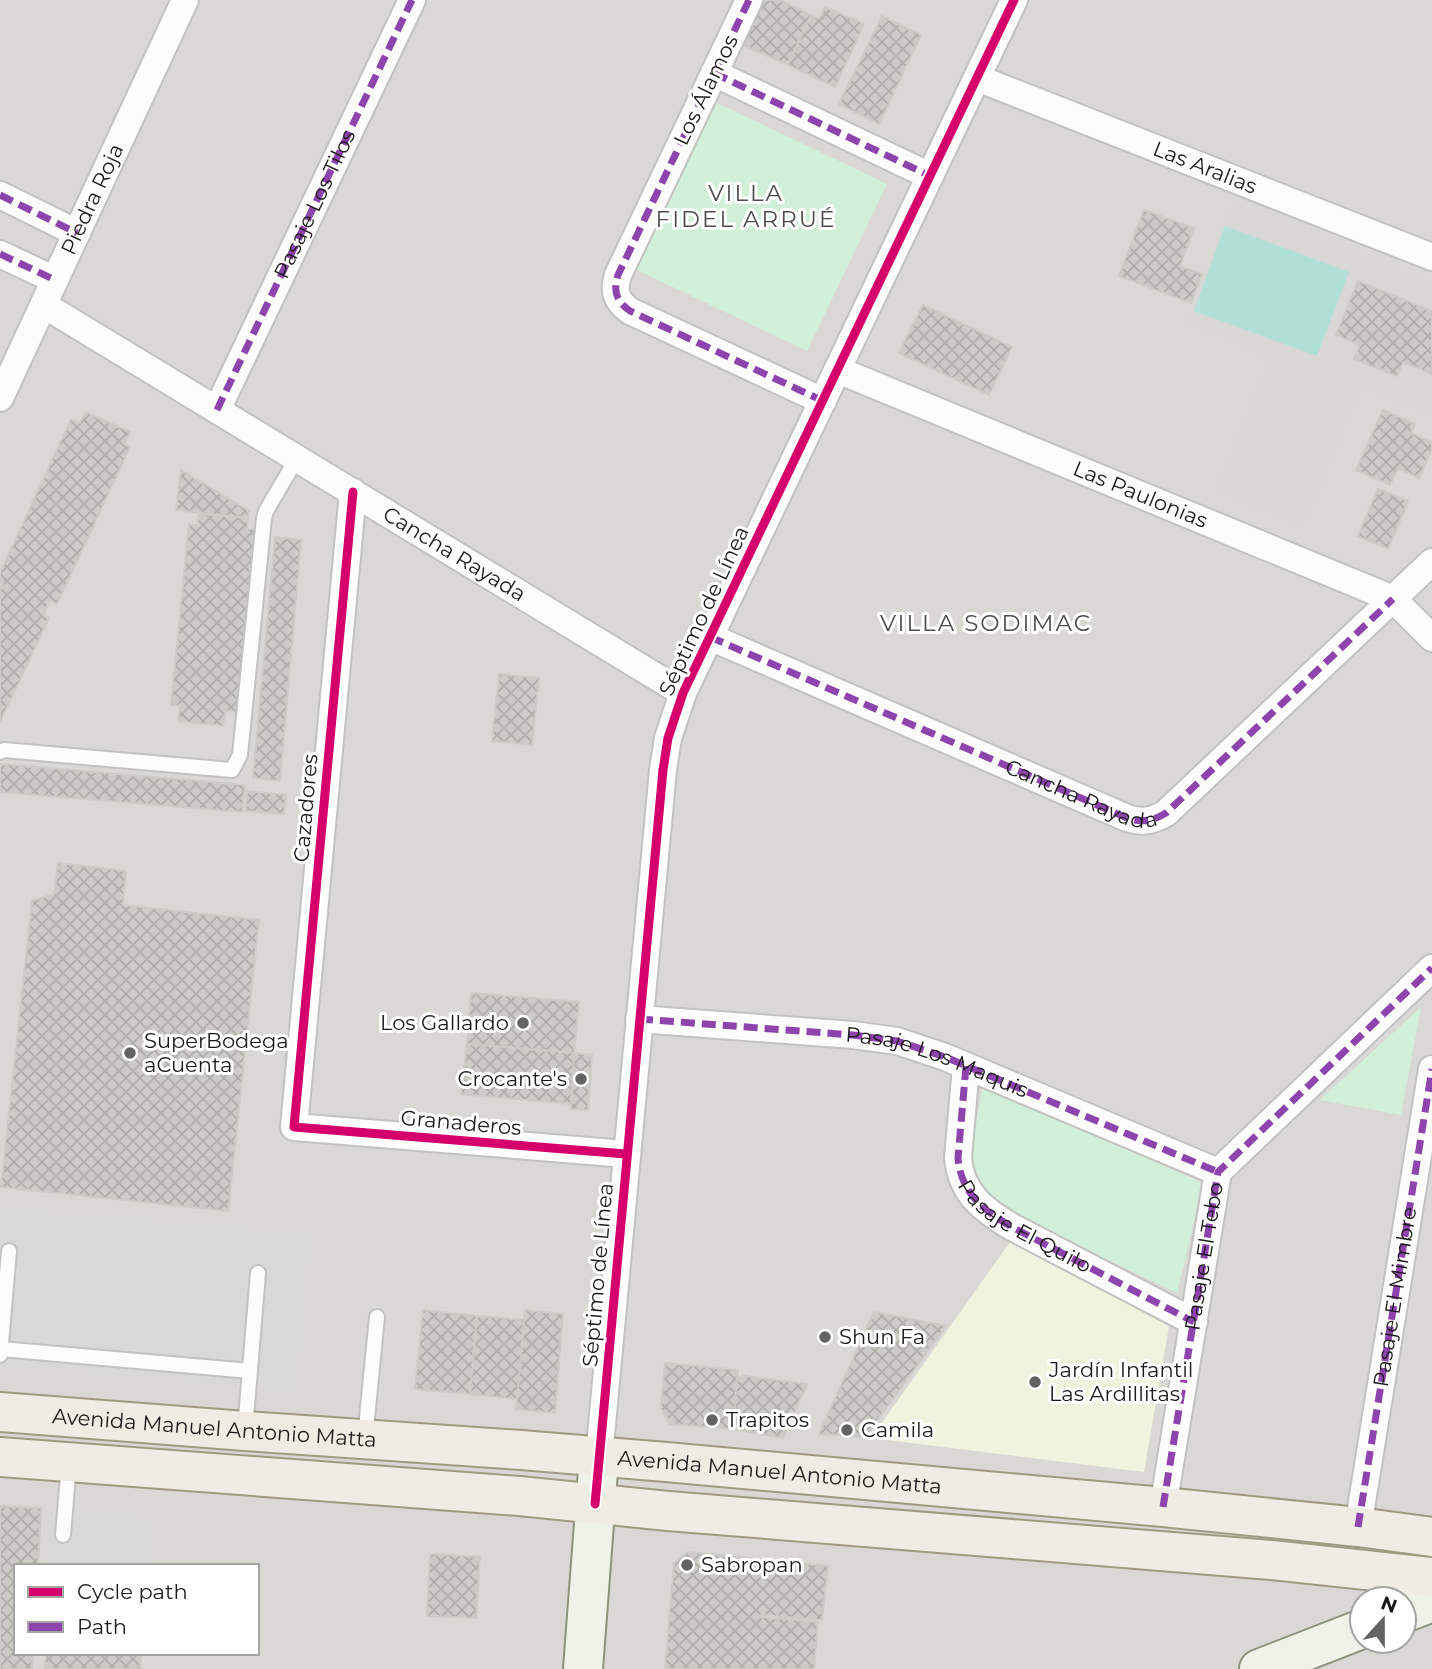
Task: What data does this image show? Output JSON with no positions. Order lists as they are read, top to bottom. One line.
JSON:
{"streets":{"main road":["Avenida Manuel Antonio Matta"],"street":["Los Álamos","Las Aralias","Piedra Roja","Pasaje Los Tilos","Las Paulonias","Cancha Rayada","Séptimo de Línea","Cazadores","Pasaje Los Maquis","Granaderos","Pasaje El Quilo","Pasaje El Tebo","Pasaje El Mimbre"]},"crossings":[["Los Álamos","Séptimo de Línea"],["Las Aralias","Séptimo de Línea"],["Piedra Roja","Cancha Rayada"],["Pasaje Los Tilos","Cancha Rayada"],["Las Paulonias","Cancha Rayada"],["Las Paulonias","Séptimo de Línea"],["Cancha Rayada","Séptimo de Línea"],["Cancha Rayada","Cazadores"],["Séptimo de Línea","Pasaje Los Maquis"],["Séptimo de Línea","Granaderos"],["Séptimo de Línea","Avenida Manuel Antonio Matta"],["Cazadores","Granaderos"],["Pasaje Los Maquis","Pasaje El Quilo"],["Pasaje Los Maquis","Pasaje El Tebo"],["Pasaje El Quilo","Pasaje El Tebo"],["Pasaje El Tebo","Avenida Manuel Antonio Matta"],["Pasaje El Mimbre","Avenida Manuel Antonio Matta"]],"districts":["VILLA FIDEL ARRUÉ","VILLA SODIMAC"],"places":["Los Gallardo","SuperBodega aCuenta","Crocante's","Shun Fa","Jardín Infantil Las Ardillitas","Trapitos","Camila","Sabropan"],"legend":["Cycle path","Path"],"north":"top"}
